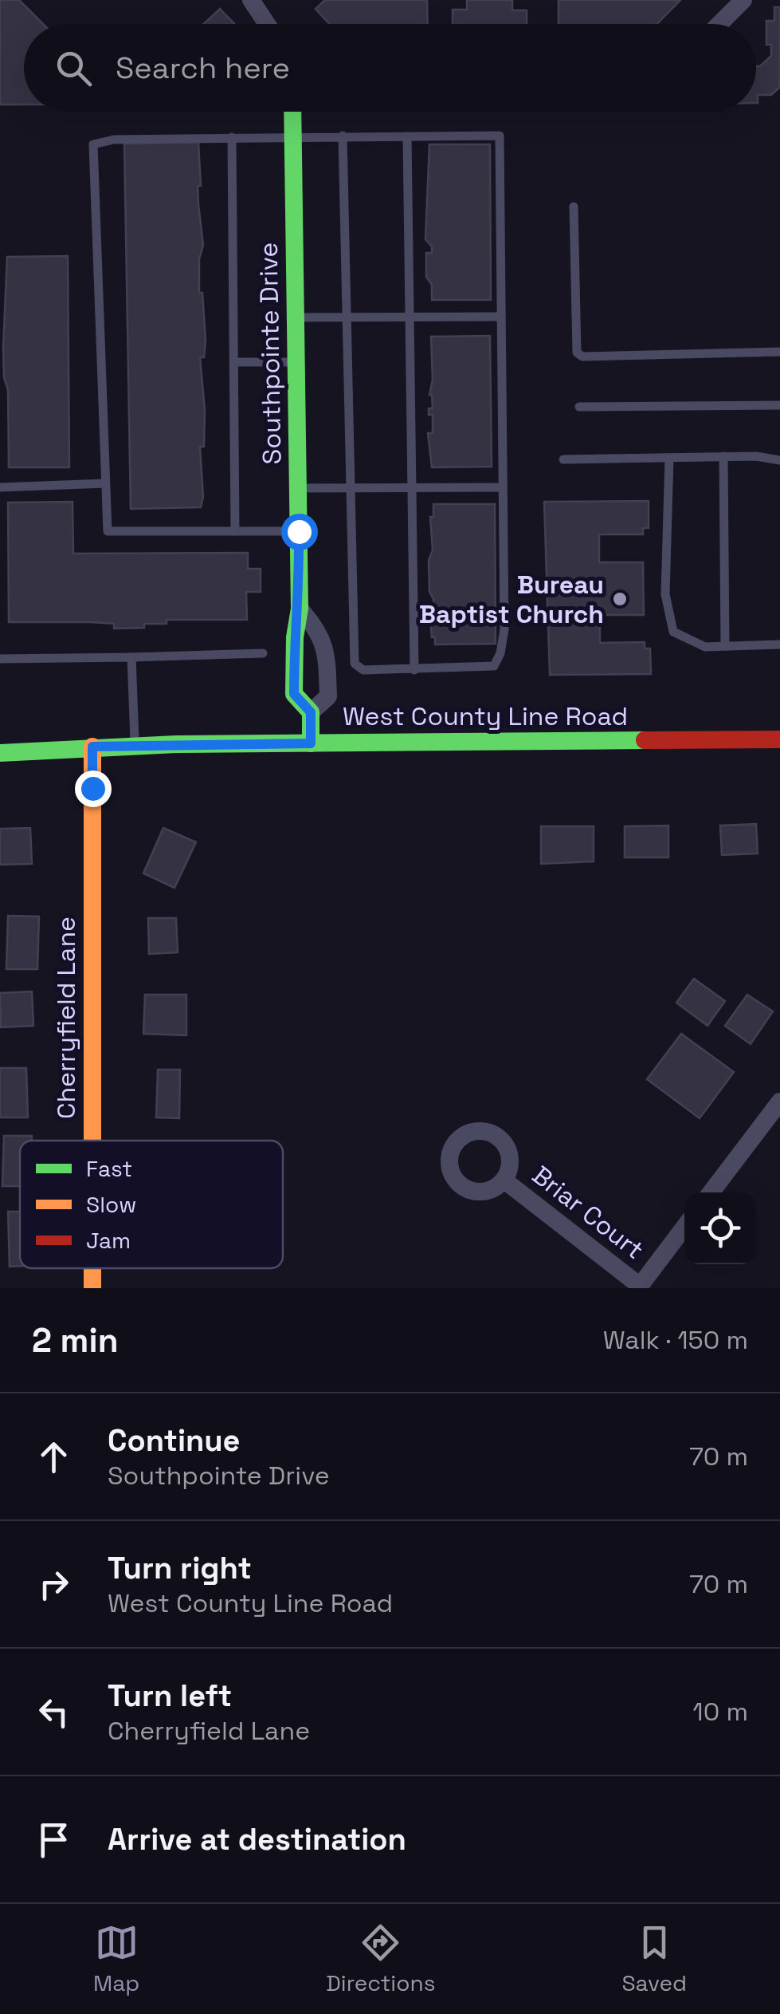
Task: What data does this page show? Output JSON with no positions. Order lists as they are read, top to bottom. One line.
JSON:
{"streets":{"street":["Southpointe Drive","West County Line Road","Cherryfield Lane","Briar Court"]},"crossings":[["Southpointe Drive","West County Line Road"],["West County Line Road","Cherryfield Lane"]],"places":["Bureau Baptist Church"],"legend":["Fast","Slow","Jam"],"page":{"search":"Search here","heading":["2 min","Walk · 150 m"],"list":[["Continue","Southpointe Drive","70 m"],["Turn right","West County Line Road","70 m"],["Turn left","Cherryfield Lane","10 m"],"Arrive at destination"],"nav":["Map","Directions","Saved"]}}
